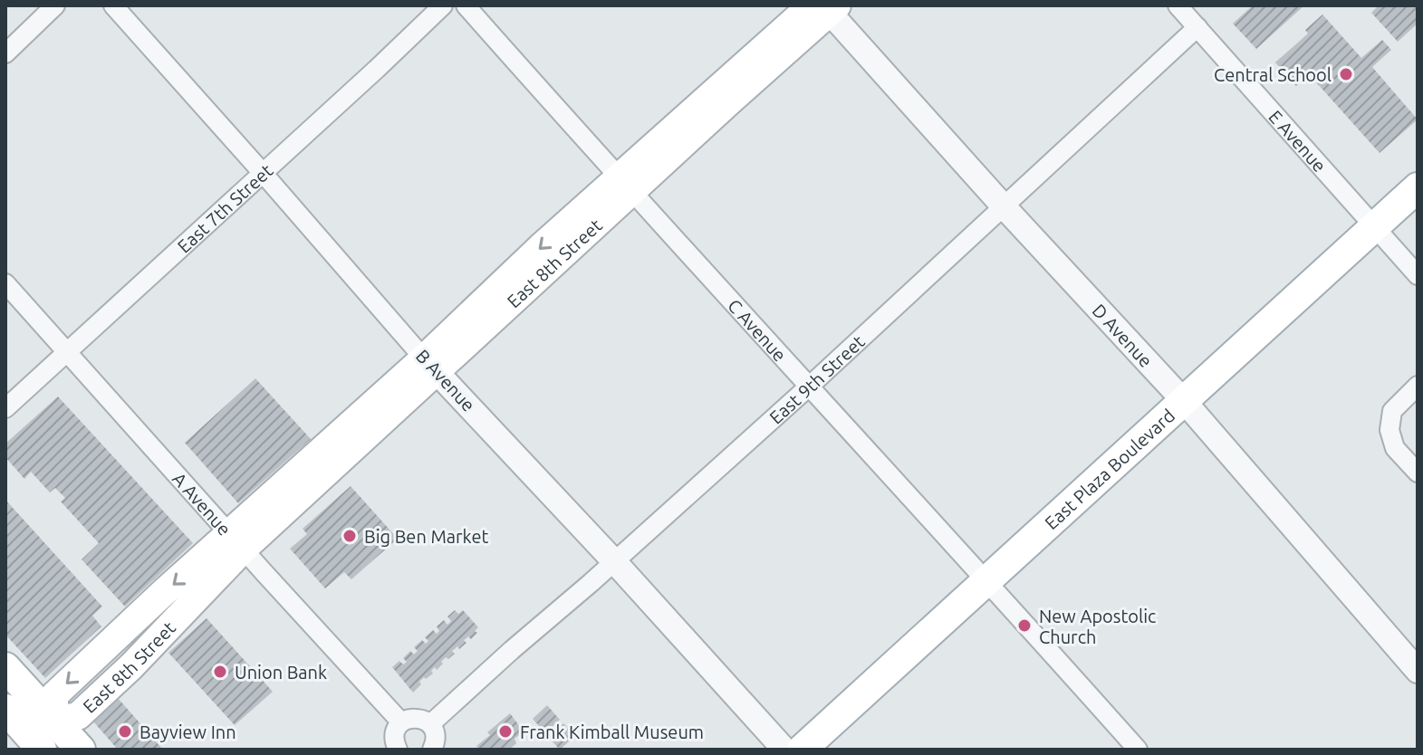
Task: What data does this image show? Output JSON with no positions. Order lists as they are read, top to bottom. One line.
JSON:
{"streets":{"main road":["East 8th Street","East Plaza Boulevard"],"street":["E Avenue","East 7th Street","C Avenue","D Avenue","East 9th Street","B Avenue","A Avenue"]},"crossings":[["E Avenue","East 9th Street"],["E Avenue","East Plaza Boulevard"],["East 7th Street","B Avenue"],["East 7th Street","A Avenue"],["East 8th Street","C Avenue"],["East 8th Street","D Avenue"],["East 8th Street","B Avenue"],["East 8th Street","A Avenue"],["C Avenue","East 9th Street"],["C Avenue","East Plaza Boulevard"],["D Avenue","East 9th Street"],["D Avenue","East Plaza Boulevard"],["East 9th Street","B Avenue"]],"places":["Central School","Big Ben Market","New Apostolic Church","Union Bank","Bayview Inn","Frank Kimball Museum"]}
